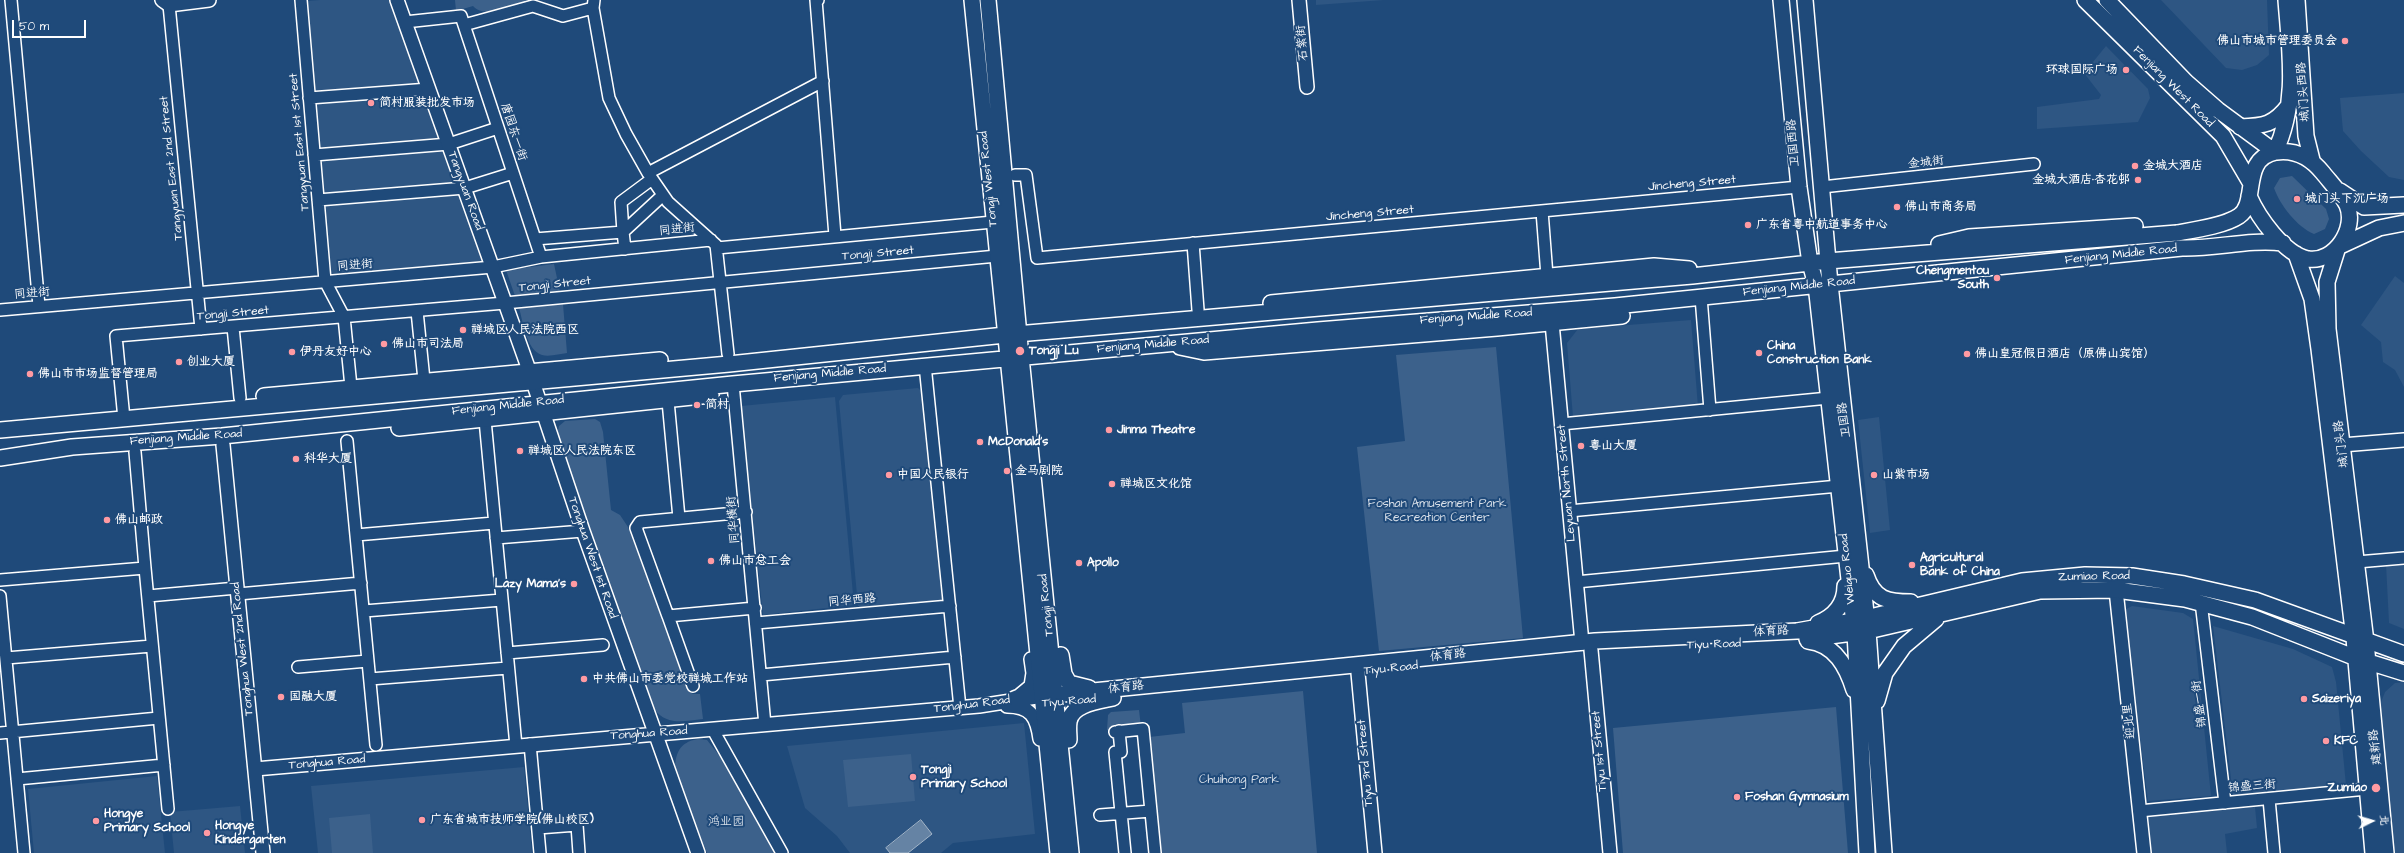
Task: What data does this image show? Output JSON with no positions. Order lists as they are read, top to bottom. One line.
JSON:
{"streets":{"main road":["Fenjiang West Road","城门头西路","卫国西路","Tongji West Road","Fenjiang Middle Road","卫国路","城门头路","Weiguo Road","Zumiao Road","Tongji Road","体育路","Tiyu Road","建新路"],"street":["石紫街","唐园东一街","Tangyuan East 1st Street","金城街","Tangyuan East 2nd Street","Jincheng Street","Tangyuan Road","同进街","Tongji Street","Leyuan North Street","同华横街","Tonghua West 1st Road","同华西路","Tonghua West 2nd Road","锦盛一街","Tonghua Road","迎北里","Tiyu 1st Street","Tiyu 3rd Street","锦盛三街"]},"crossings":[["Fenjiang West Road","城门头西路"],["Fenjiang West Road","Fenjiang Middle Road"],["Fenjiang West Road","城门头路"],["城门头西路","Fenjiang Middle Road"],["城门头西路","城门头路"],["唐园东一街","同进街"],["Tangyuan East 1st Street","同进街"],["卫国西路","金城街"],["卫国西路","Jincheng Street"],["卫国西路","Fenjiang Middle Road"],["卫国西路","卫国路"],["卫国西路","Weiguo Road"],["Tangyuan East 2nd Street","同进街"],["Tangyuan East 2nd Street","Tongji Street"],["Tongji West Road","同进街"],["Tongji West Road","Tongji Street"],["Tongji West Road","Fenjiang Middle Road"],["Tongji West Road","Tongji Road"],["Tangyuan Road","同进街"],["Tangyuan Road","Tongji Street"],["Tangyuan Road","Fenjiang Middle Road"],["Tangyuan Road","Tonghua West 1st Road"],["Tongji Street","Fenjiang Middle Road"],["Fenjiang Middle Road","卫国路"],["Fenjiang Middle Road","城门头路"],["Fenjiang Middle Road","同华横街"],["Fenjiang Middle Road","Tonghua West 1st Road"],["Fenjiang Middle Road","Weiguo Road"],["Fenjiang Middle Road","Tongji Road"],["卫国路","Weiguo Road"],["城门头路","Zumiao Road"],["城门头路","建新路"],["Leyuan North Street","体育路"],["Leyuan North Street","Tiyu Road"],["Leyuan North Street","Tiyu 1st Street"],["同华横街","同华西路"],["同华横街","Tonghua Road"],["Tonghua West 1st Road","Tonghua Road"],["Weiguo Road","Zumiao Road"],["Weiguo Road","体育路"],["Zumiao Road","体育路"],["Zumiao Road","锦盛一街"],["Zumiao Road","迎北里"],["Zumiao Road","建新路"],["Tongji Road","Tiyu Road"],["体育路","Tiyu Road"],["体育路","Tiyu 1st Street"],["Tiyu Road","Tonghua Road"],["Tiyu Road","Tiyu 1st Street"],["Tiyu Road","Tiyu 3rd Street"],["Tonghua West 2nd Road","Tonghua Road"],["锦盛一街","锦盛三街"],["迎北里","锦盛三街"],["建新路","锦盛三街"]],"parks":["Foshan Amusement Park Recreation Center","Chuihong Park","鸿业园"],"places":["佛山市城市管理委员会","环球国际广场","简村服装批发市场","金城大酒店","金城大酒店·杏花邨","城门头下沉广场","佛山市商务局","广东省粤中航道事务中心","Chengmentou South","禅城区人民法院西区","佛山市司法局","Tongji Lu","伊丹友好中心","China Construction Bank","佛山皇冠假日酒店（原佛山宾馆）","创业大厦","佛山市市场监督管理局","简村","Jinma Theatre","McDonald's","粤山大厦","禅城区人民法院东区","科华大厦","金马剧院","中国人民银行","山紫市场","禅城区文化馆","佛山邮政","佛山市总工会","Apollo","Agricultural Bank of China","Lazy Mama's","中共佛山市委党校禅城工作站","国融大厦","Saizeriya","KFC","Tongji Primary School","Zumiao","Foshan Gymnasium","广东省城市技师学院(佛山校区)","Hongye Primary School","Hongye Kindergarten"],"scale_bar":"50 m","north":"right"}
